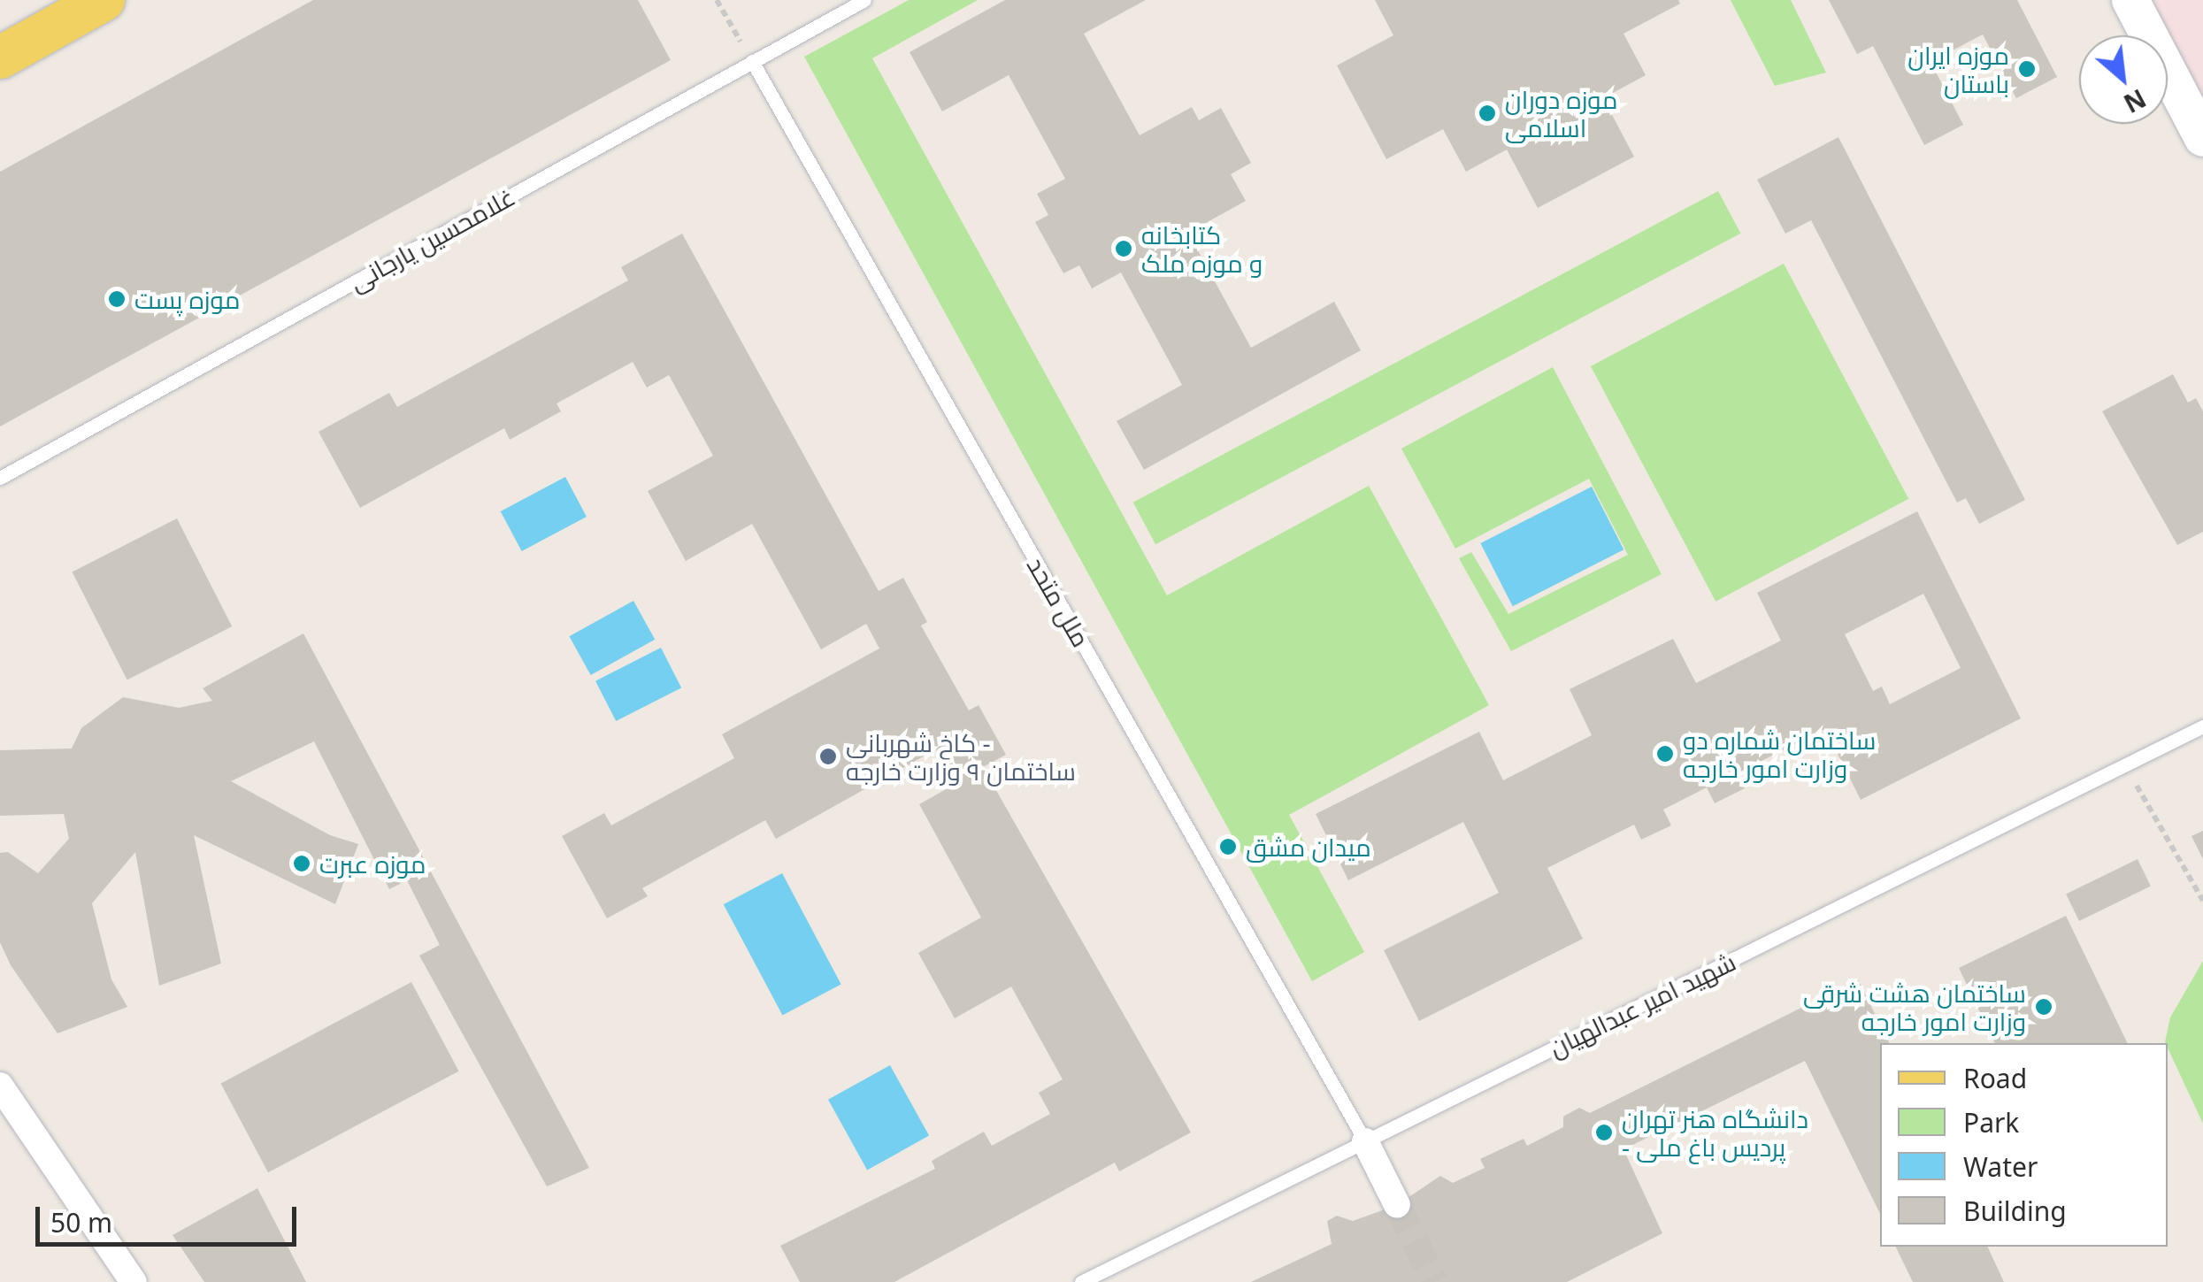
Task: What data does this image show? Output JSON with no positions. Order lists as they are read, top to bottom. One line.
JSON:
{"streets":{"lane":["غلامحسین یارجانی","ملل متحد","شهید امیر عبدالهیان"]},"crossings":[["غلامحسین یارجانی","ملل متحد"],["ملل متحد","شهید امیر عبدالهیان"]],"places":["موزه ایران باستان","موزه دوران اسلامی","کتابخانه و موزه ملک","موزه پست","ساختمان شماره دو وزارت امور خارجه","کاخ شهربانی - ساختمان ۹ وزارت خارجه","میدان مشق","موزه عبرت","ساختمان هشت شرقی وزارت امور خارجه","دانشگاه هنر تهران - پردیس باغ ملی"],"legend":["Road","Park","Water","Building"],"scale_bar":"50 m","north":"bottom right"}
